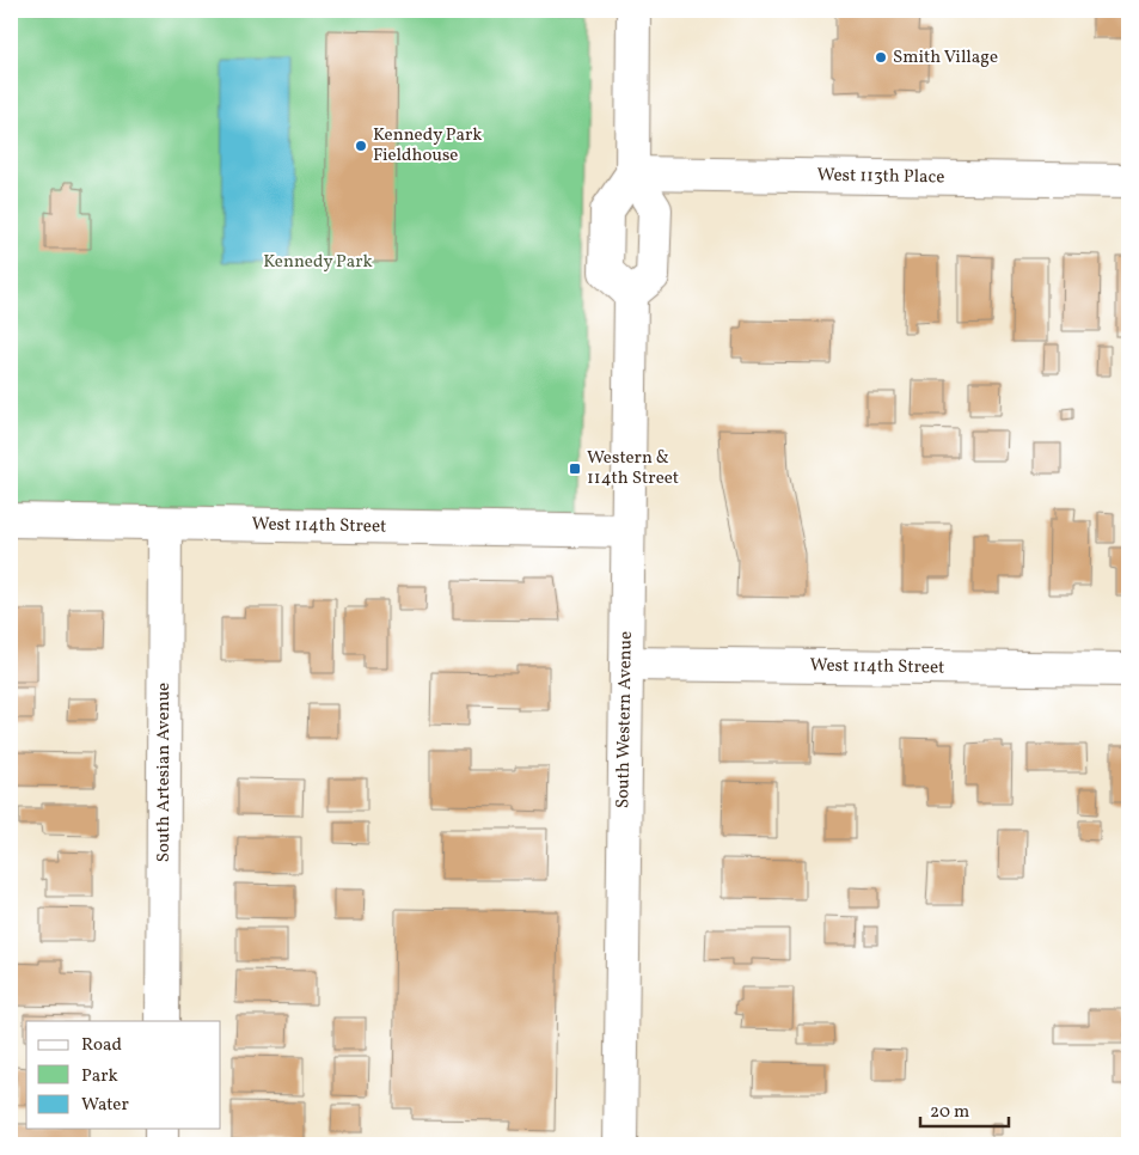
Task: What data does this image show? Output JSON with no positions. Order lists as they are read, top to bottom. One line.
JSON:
{"streets":{"street":["West 113th Place","West 114th Street","South Western Avenue","South Artesian Avenue"]},"crossings":[["West 114th Street","South Western Avenue"],["West 114th Street","South Artesian Avenue"]],"parks":["Kennedy Park"],"places":{"other":["Smith Village","Kennedy Park Fieldhouse"],"transit":["Western & 114th Street"]},"legend":["Road","Park","Water"],"scale_bar":"20 m"}
